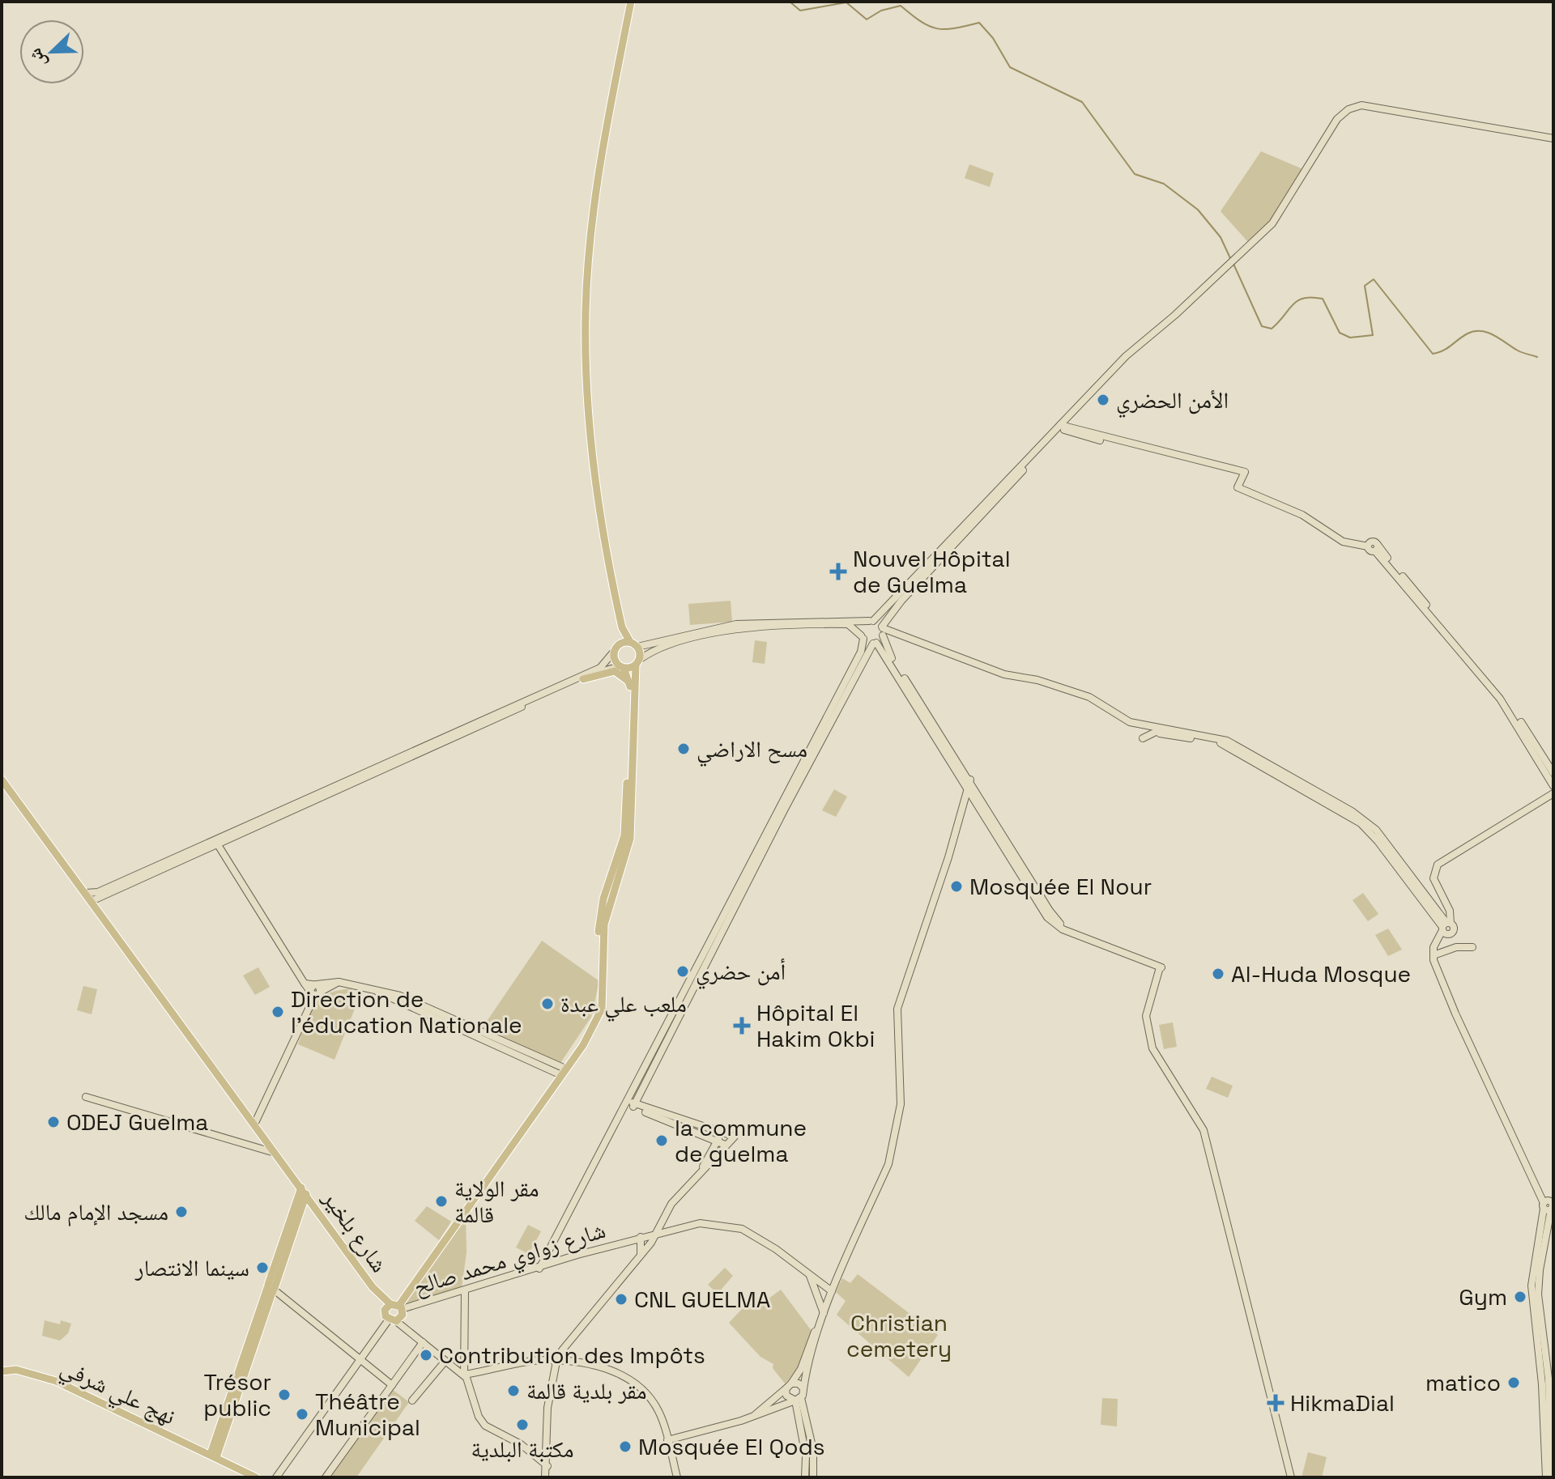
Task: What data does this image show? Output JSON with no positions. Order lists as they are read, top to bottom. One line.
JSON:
{"streets":{"main road":["شارع بلخير","نهج علي شرفي"],"street":["شارع زواوي محمد صالح"]},"crossings":[["شارع بلخير","شارع زواوي محمد صالح"]],"parks":["Christian cemetery"],"places":{"other":["الأمن الحضري","مسح الاراضي","Mosquée El Nour","أمن حضري","Al-Huda Mosque","ملعب علي عبدة","Direction de l'éducation Nationale","ODEJ Guelma","la commune de guelma","مقر الولاية قالمة","مسجد الإمام مالك","سينما الانتصار","Gym","CNL GUELMA","Contribution des Impôts","matico","مقر بلدية قالمة","Trésor public","Théâtre Municipal","مكتبة البلدية","Mosquée El Qods"],"health":["Nouvel Hôpital de Guelma","Hôpital El Hakim Okbi","HikmaDial"]},"north":"bottom left"}
